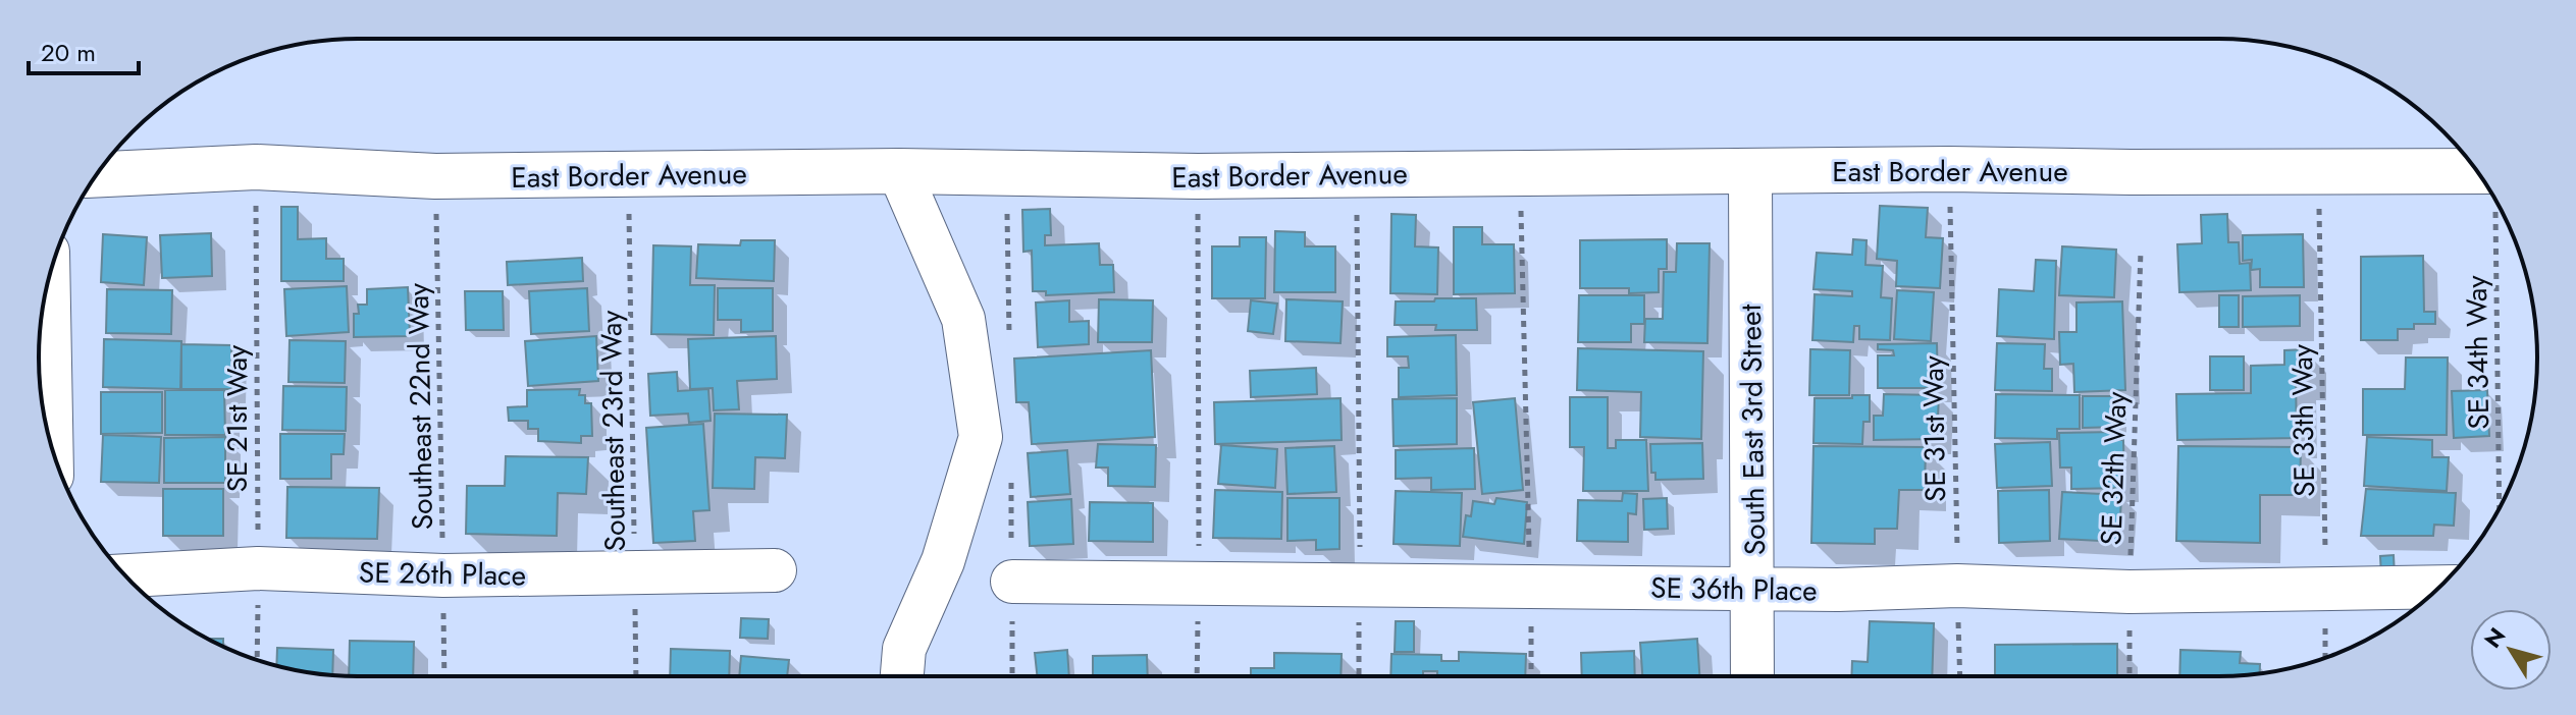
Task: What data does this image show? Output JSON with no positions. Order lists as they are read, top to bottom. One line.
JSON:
{"streets":{"street":["East Border Avenue","South East 3rd Street","SE 26th Place","SE 36th Place"],"path":["SE 34th Way","Southeast 22nd Way","SE 21st Way","SE 33th Way","SE 31st Way","Southeast 23rd Way","SE 32th Way"]},"crossings":[["East Border Avenue","Southeast 22nd Way"],["East Border Avenue","SE 21st Way"],["East Border Avenue","SE 33th Way"],["East Border Avenue","SE 31st Way"],["East Border Avenue","South East 3rd Street"],["East Border Avenue","Southeast 23rd Way"],["Southeast 22nd Way","SE 26th Place"],["SE 21st Way","SE 26th Place"],["SE 33th Way","SE 36th Place"],["SE 31st Way","SE 36th Place"],["South East 3rd Street","SE 36th Place"],["Southeast 23rd Way","SE 26th Place"],["SE 32th Way","SE 36th Place"]],"scale_bar":"20 m","north":"top left"}
